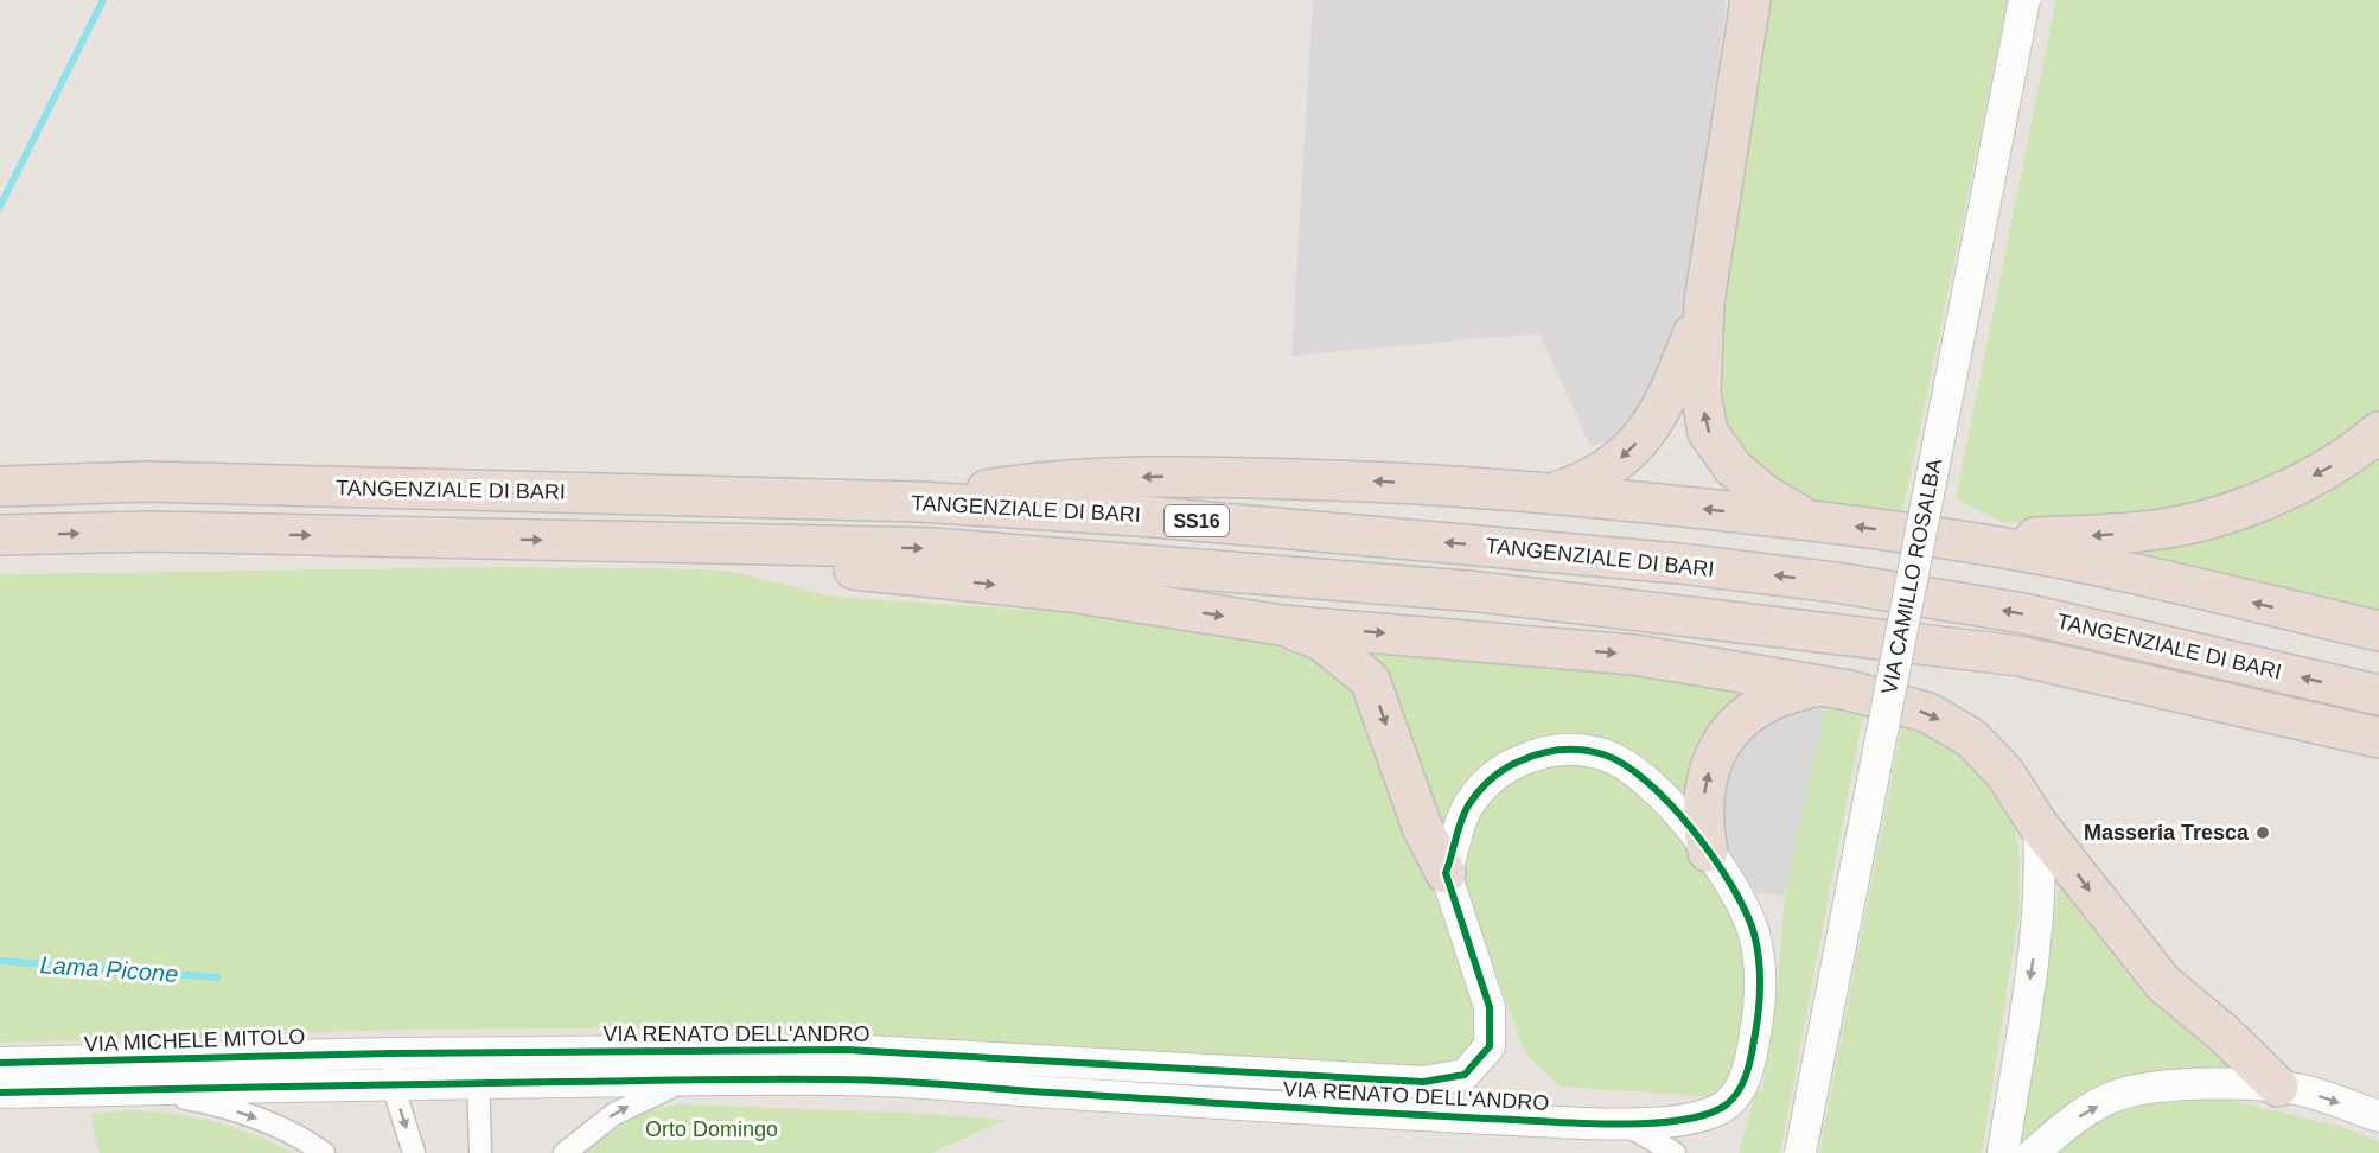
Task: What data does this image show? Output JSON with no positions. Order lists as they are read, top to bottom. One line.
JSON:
{"streets":{"highway":["TANGENZIALE DI BARI","SS16"],"street":["VIA CAMILLO ROSALBA","VIA RENATO DELL'ANDRO","VIA MICHELE MITOLO"]},"crossings":[["VIA RENATO DELL'ANDRO","VIA MICHELE MITOLO"]],"water":["Lama Picone"],"parks":["Orto Domingo"],"places":["Masseria Tresca"]}
